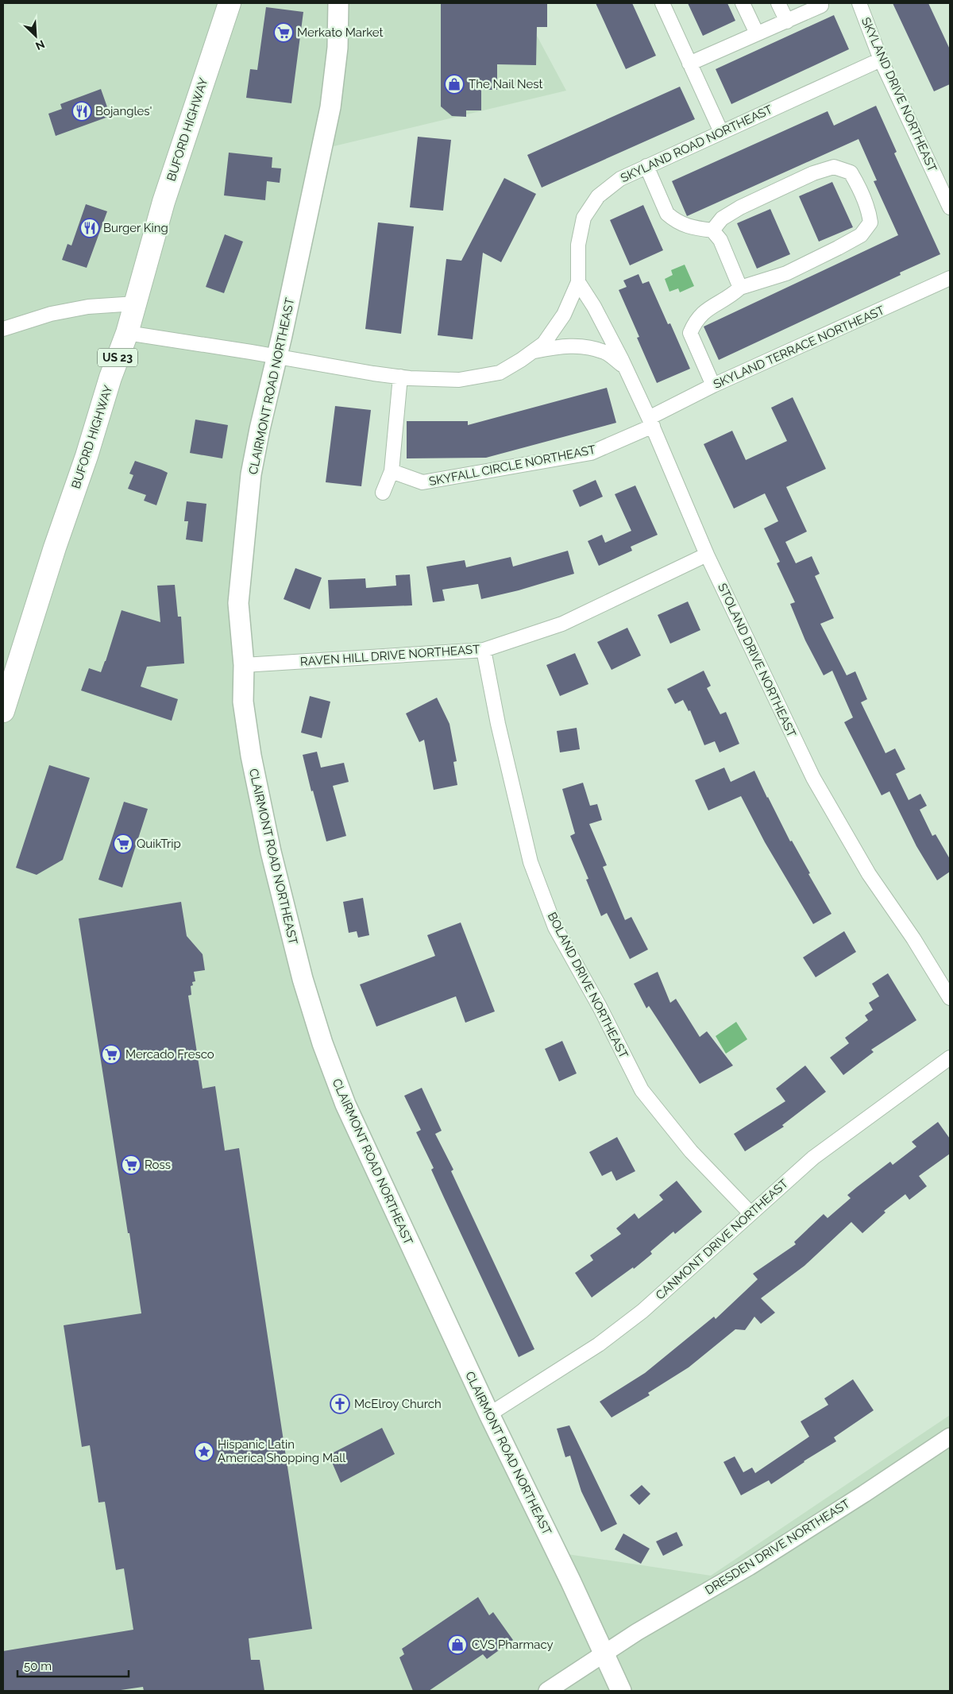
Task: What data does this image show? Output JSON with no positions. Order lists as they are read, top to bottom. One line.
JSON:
{"streets":{"main road":["BUFORD HIGHWAY","US 23","CLAIRMONT ROAD NORTHEAST"],"street":["SKYLAND DRIVE NORTHEAST","SKYLAND ROAD NORTHEAST","SKYLAND TERRACE NORTHEAST","SKYFALL CIRCLE NORTHEAST","RAVEN HILL DRIVE NORTHEAST","STOLAND DRIVE NORTHEAST","BOLAND DRIVE NORTHEAST","CANMONT DRIVE NORTHEAST","DRESDEN DRIVE NORTHEAST"]},"crossings":[["SKYLAND DRIVE NORTHEAST","SKYLAND ROAD NORTHEAST"],["BUFORD HIGHWAY","SKYLAND ROAD NORTHEAST"],["SKYLAND ROAD NORTHEAST","CLAIRMONT ROAD NORTHEAST"],["SKYLAND ROAD NORTHEAST","STOLAND DRIVE NORTHEAST"],["SKYLAND TERRACE NORTHEAST","SKYFALL CIRCLE NORTHEAST"],["SKYLAND TERRACE NORTHEAST","STOLAND DRIVE NORTHEAST"],["CLAIRMONT ROAD NORTHEAST","RAVEN HILL DRIVE NORTHEAST"],["CLAIRMONT ROAD NORTHEAST","CANMONT DRIVE NORTHEAST"],["CLAIRMONT ROAD NORTHEAST","DRESDEN DRIVE NORTHEAST"],["SKYFALL CIRCLE NORTHEAST","STOLAND DRIVE NORTHEAST"],["RAVEN HILL DRIVE NORTHEAST","STOLAND DRIVE NORTHEAST"],["RAVEN HILL DRIVE NORTHEAST","BOLAND DRIVE NORTHEAST"],["BOLAND DRIVE NORTHEAST","CANMONT DRIVE NORTHEAST"]],"places":{"supermarket":["Merkato Market","QuikTrip","Mercado Fresco","Ross"],"shop":["The Nail Nest","CVS Pharmacy"],"restaurant":["Bojangles'","Burger King"],"church":["McElroy Church"],"place":["Hispanic Latin America Shopping Mall"]},"scale_bar":"50 m","north":"bottom right"}
